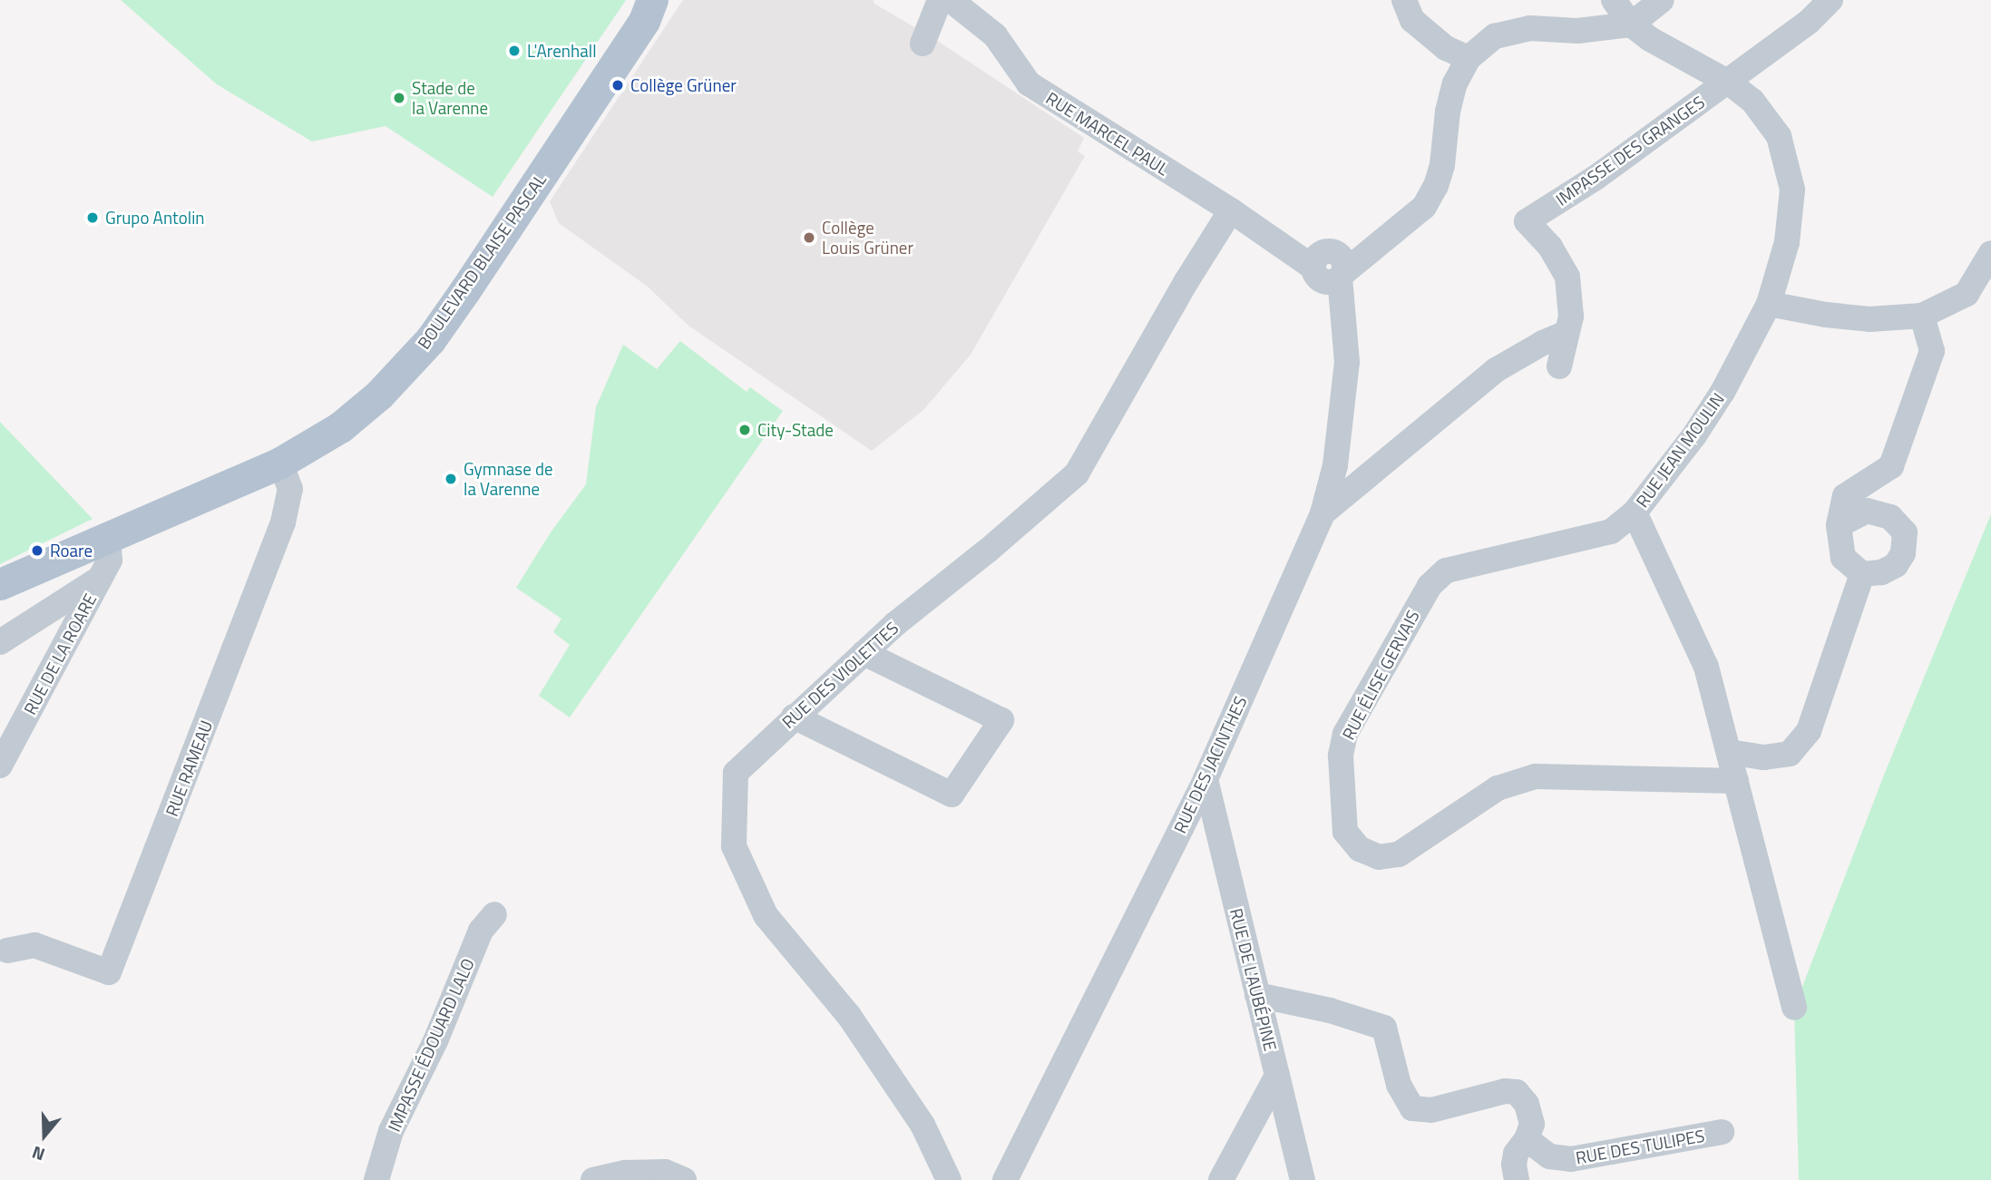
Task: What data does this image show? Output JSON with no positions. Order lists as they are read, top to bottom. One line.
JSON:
{"streets":{"main road":["BOULEVARD BLAISE PASCAL"],"street":["RUE MARCEL PAUL","IMPASSE DES GRANGES","RUE JEAN MOULIN","RUE DE LA ROARE","RUE DES VIOLETTES","RUE ÉLISE GERVAIS","RUE DES JACINTHES","RUE RAMEAU","RUE DE L'AUBÉPINE","IMPASSE ÉDOUARD LALO","RUE DES TULIPES"]},"crossings":[["RUE MARCEL PAUL","RUE JEAN MOULIN"],["RUE MARCEL PAUL","RUE DES VIOLETTES"],["RUE MARCEL PAUL","RUE DES JACINTHES"],["IMPASSE DES GRANGES","RUE JEAN MOULIN"],["BOULEVARD BLAISE PASCAL","RUE DE LA ROARE"],["BOULEVARD BLAISE PASCAL","RUE RAMEAU"],["RUE JEAN MOULIN","RUE ÉLISE GERVAIS"],["RUE DES JACINTHES","RUE DE L'AUBÉPINE"]],"places":["L'Arenhall","Collège Grüner","Stade de la Varenne","Grupo Antolin","Collège Louis Grüner","City-Stade","Gymnase de la Varenne","Roare"],"north":"bottom"}
